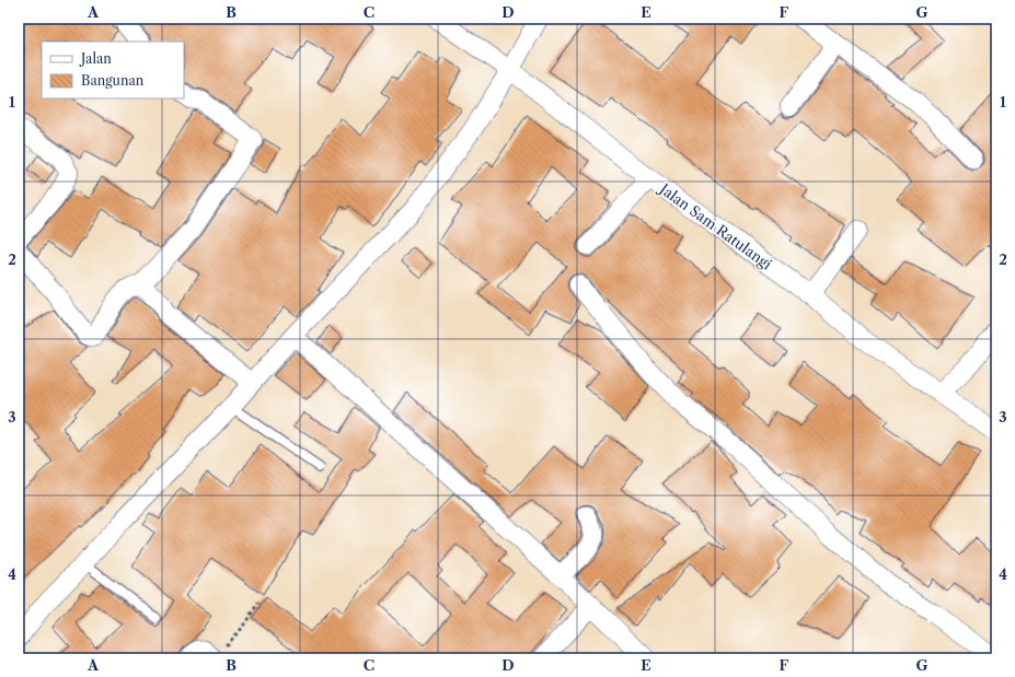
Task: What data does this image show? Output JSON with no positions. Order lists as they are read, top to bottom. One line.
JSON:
{"streets":{"street":["Jalan Sam Ratulangi"]},"legend":["Jalan","Bangunan"],"grid":{"columns":["A","B","C","D","E","F","G"],"rows":["1","2","3","4"]}}
